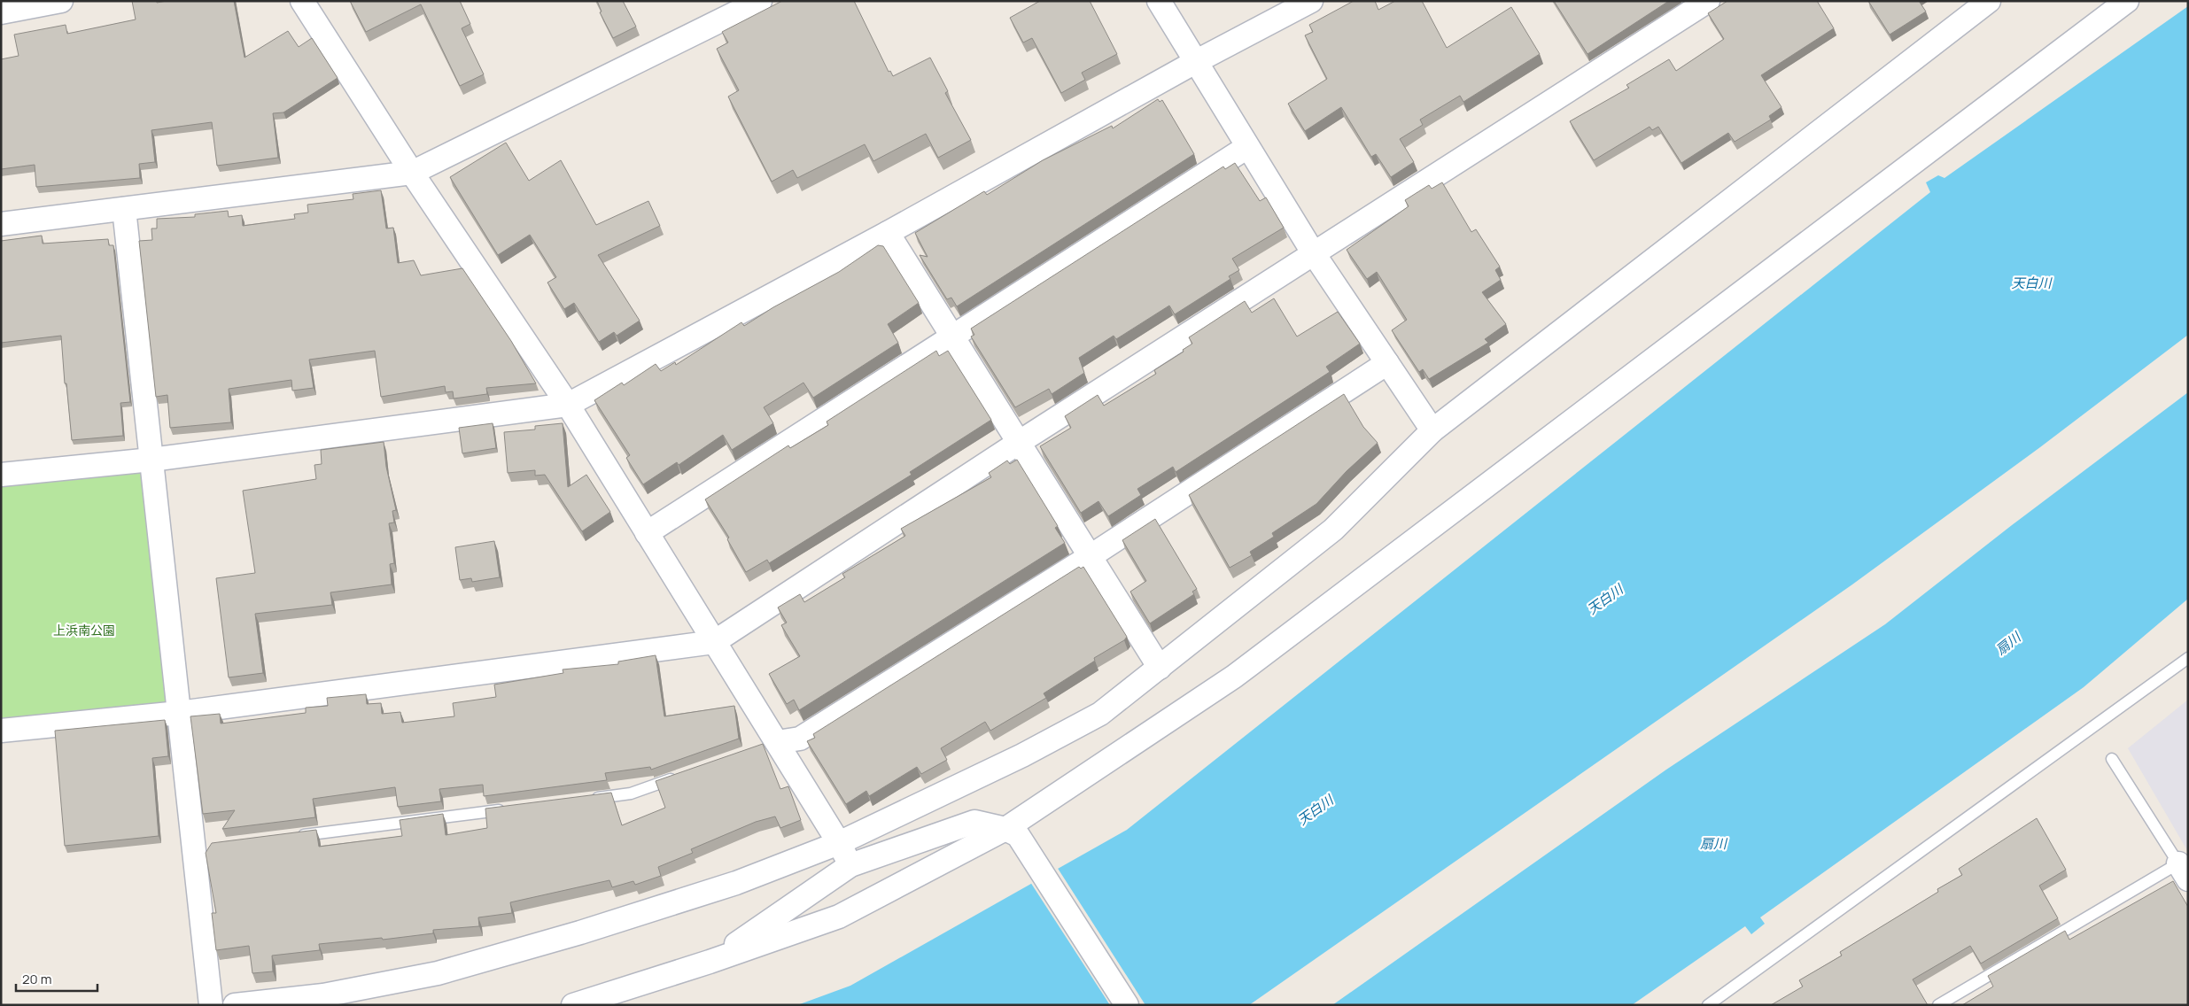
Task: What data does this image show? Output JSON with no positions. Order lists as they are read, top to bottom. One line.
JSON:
{"water":["天白川","扇川"],"parks":["上浜南公園"],"scale_bar":"20 m"}
